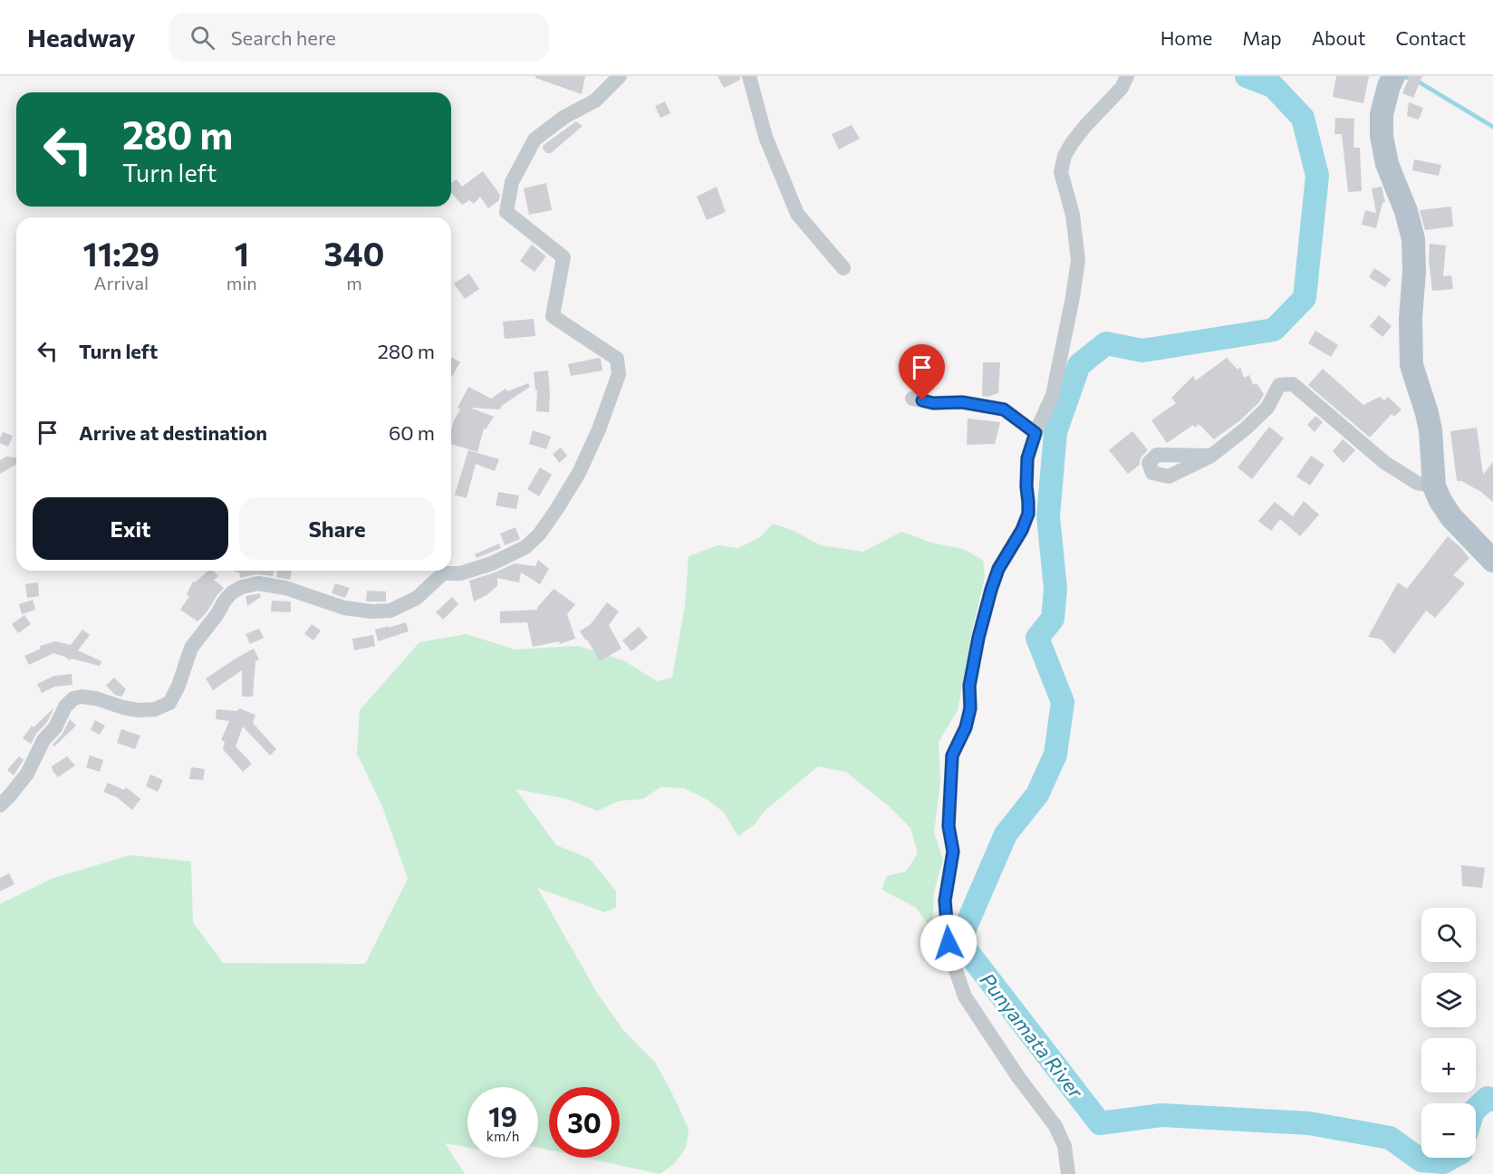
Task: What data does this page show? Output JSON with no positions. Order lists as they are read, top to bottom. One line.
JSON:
{"water":["Punyamata River"],"page":{"header":"Headway","search":"Search here","nav":["Home","Map","About","Contact"],"turn":["280 m","Turn left"],"eta":["11:29","Arrival","1","min","340","m"],"list":[{"name":"Turn left","value":"280 m"},{"name":"Arrive at destination","value":"60 m"}],"buttons":["Exit","Share"],"map_buttons":["+","−"],"speed":"19 km/h","limit":"30"}}
